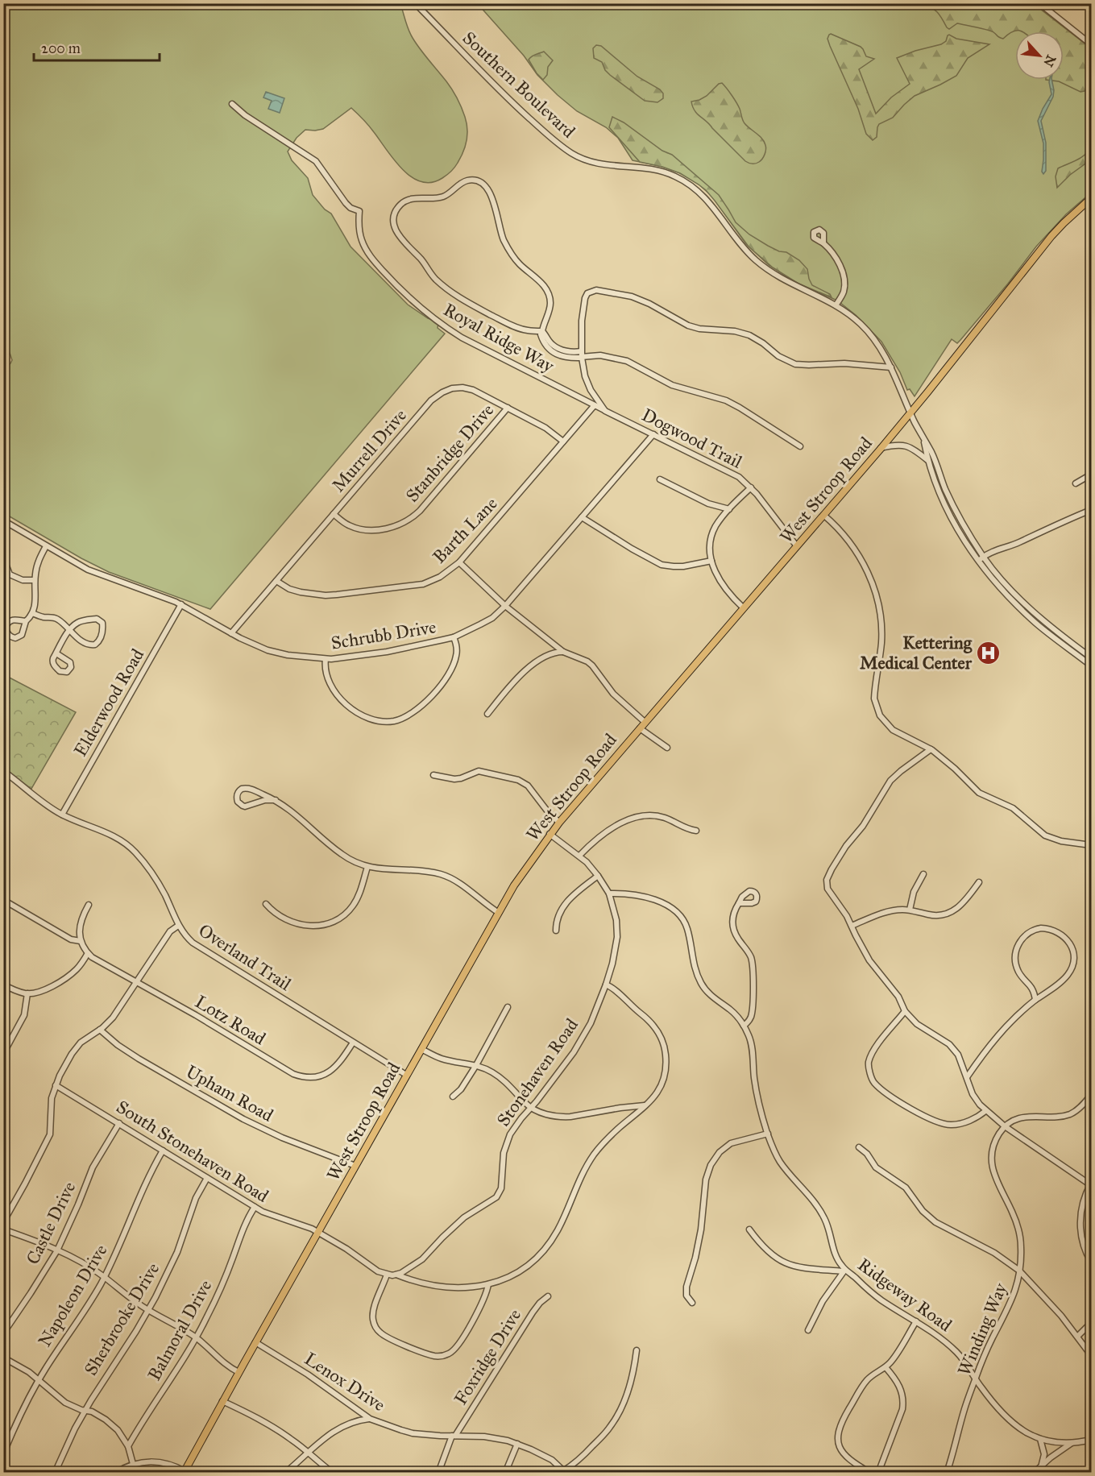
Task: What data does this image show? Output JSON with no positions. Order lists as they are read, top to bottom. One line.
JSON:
{"streets":{"main road":["West Stroop Road"],"street":["Southern Boulevard","Royal Ridge Way","Dogwood Trail","Murrell Drive","Stanbridge Drive","Barth Lane","Schrubb Drive","Elderwood Road","Overland Trail","Lotz Road","Stonehaven Road","Upham Road","South Stonehaven Road","Castle Drive","Ridgeway Road","Napoleon Drive","Sherbrooke Drive","Winding Way","Balmoral Drive","Foxridge Drive","Lenox Drive"]},"crossings":[["Southern Boulevard","Dogwood Trail"],["Southern Boulevard","West Stroop Road"],["Royal Ridge Way","Dogwood Trail"],["Royal Ridge Way","Barth Lane"],["Dogwood Trail","West Stroop Road"],["Dogwood Trail","Schrubb Drive"],["Murrell Drive","Stanbridge Drive"],["Murrell Drive","Barth Lane"],["Murrell Drive","Schrubb Drive"],["West Stroop Road","Overland Trail"],["West Stroop Road","Upham Road"],["West Stroop Road","South Stonehaven Road"],["West Stroop Road","Lenox Drive"],["Schrubb Drive","Elderwood Road"],["Elderwood Road","Overland Trail"],["Overland Trail","Lotz Road"],["Stonehaven Road","Ridgeway Road"],["South Stonehaven Road","Castle Drive"],["South Stonehaven Road","Napoleon Drive"],["South Stonehaven Road","Sherbrooke Drive"],["South Stonehaven Road","Balmoral Drive"],["Ridgeway Road","Winding Way"],["Foxridge Drive","Lenox Drive"]],"places":{"hospital":["Kettering Medical Center"]},"scale_bar":"200 m","north":"bottom right"}
